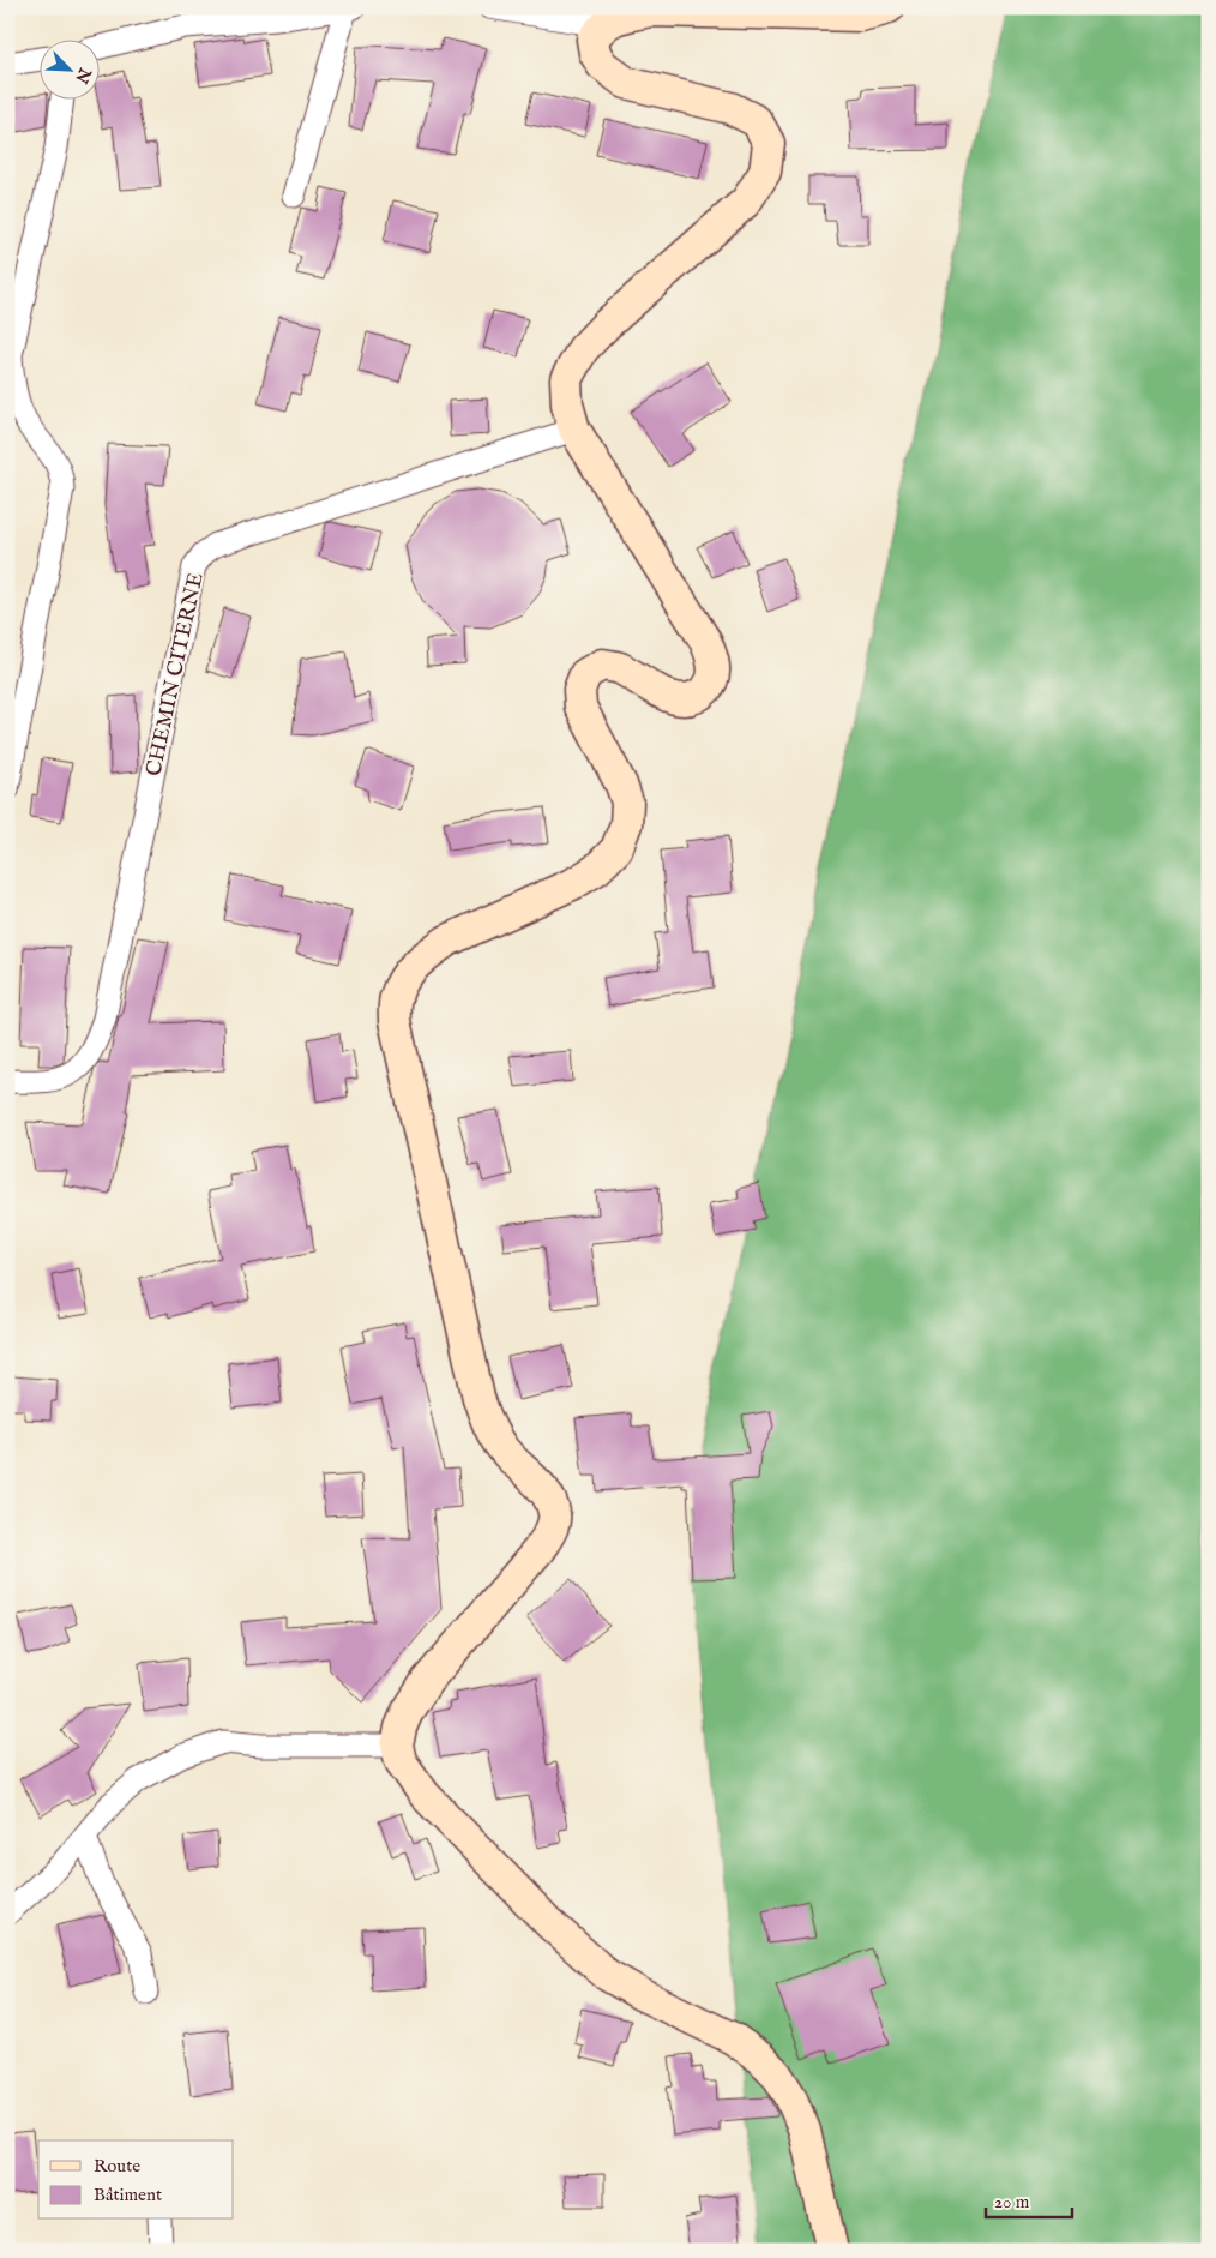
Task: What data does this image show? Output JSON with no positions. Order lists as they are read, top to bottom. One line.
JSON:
{"streets":{"street":["CHEMIN CITERNE"]},"legend":["Route","Bâtiment"],"scale_bar":"20 m","north":"bottom right"}
